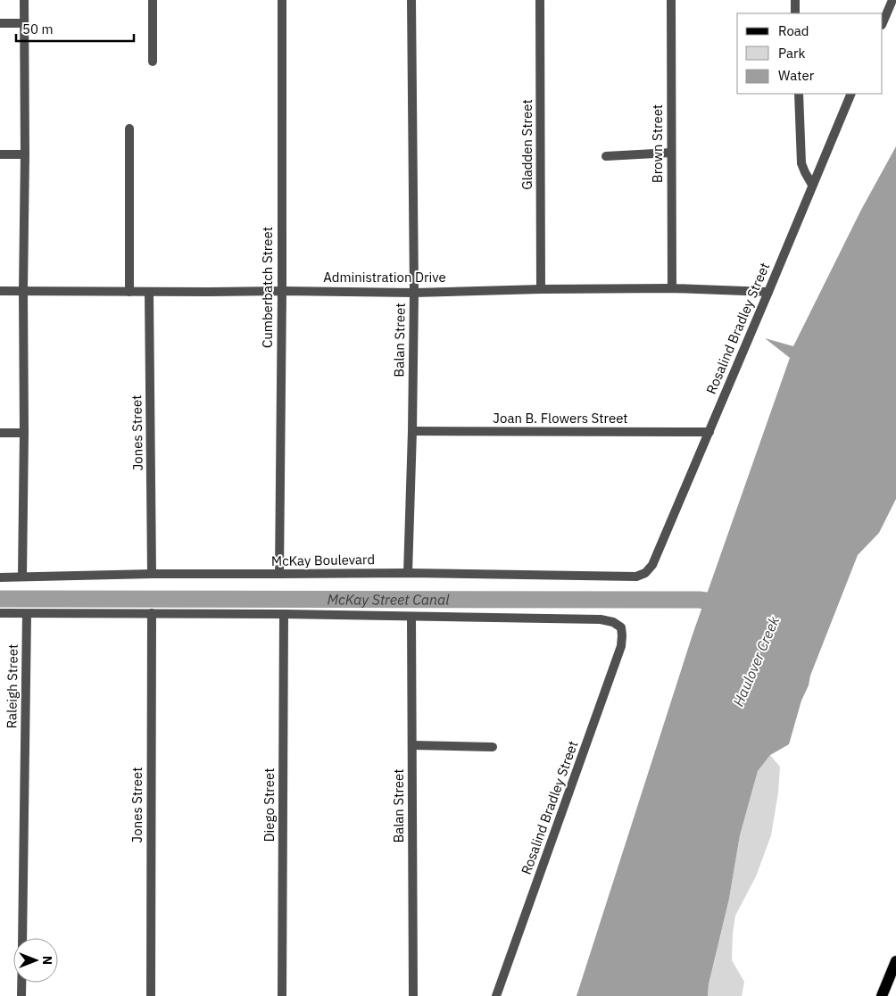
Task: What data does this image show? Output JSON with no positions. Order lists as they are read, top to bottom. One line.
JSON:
{"streets":{"street":["Brown Street","Gladden Street","Administration Drive","Cumberbatch Street","Rosalind Bradley Street","Balan Street","Joan B. Flowers Street","Jones Street","McKay Boulevard","Raleigh Street","Diego Street"]},"crossings":[["Brown Street","Administration Drive"],["Gladden Street","Administration Drive"],["Administration Drive","Cumberbatch Street"],["Administration Drive","Rosalind Bradley Street"],["Administration Drive","Balan Street"],["Administration Drive","Jones Street"],["Cumberbatch Street","McKay Boulevard"],["Rosalind Bradley Street","Balan Street"],["Rosalind Bradley Street","Joan B. Flowers Street"],["Rosalind Bradley Street","McKay Boulevard"],["Balan Street","Joan B. Flowers Street"],["Balan Street","McKay Boulevard"],["Jones Street","McKay Boulevard"]],"water":["McKay Street Canal","Haulover Creek"],"legend":["Road","Park","Water"],"scale_bar":"50 m","north":"right"}
